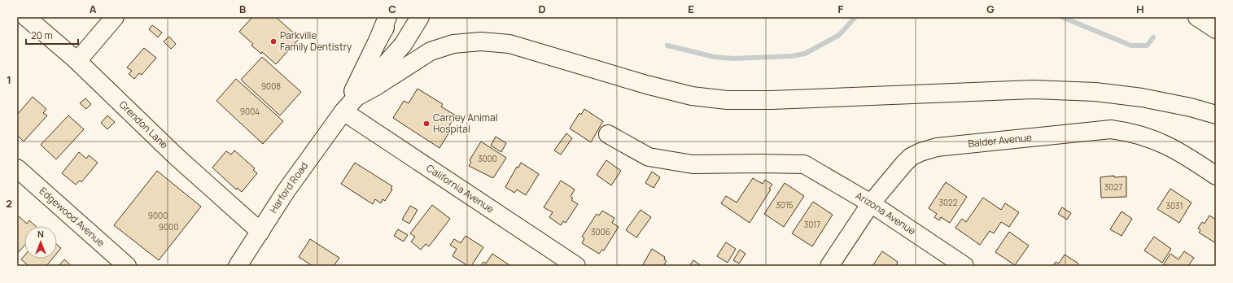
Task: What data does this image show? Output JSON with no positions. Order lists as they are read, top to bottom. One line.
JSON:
{"streets":{"main road":["Grendon Lane","Balder Avenue","Harford Road","California Avenue","Arizona Avenue","Edgewood Avenue"]},"crossings":[["Grendon Lane","Harford Road"],["Balder Avenue","Arizona Avenue"],["Harford Road","California Avenue"]],"places":["Parkville Family Dentistry","Carney Animal Hospital"],"house_numbers":["9008","9004","3000","3027","3022","3015","3031","9000","3017","9000","3006"],"scale_bar":"20 m","north":"top","grid":{"columns":["A","B","C","D","E","F","G","H"],"rows":["1","2"]}}
